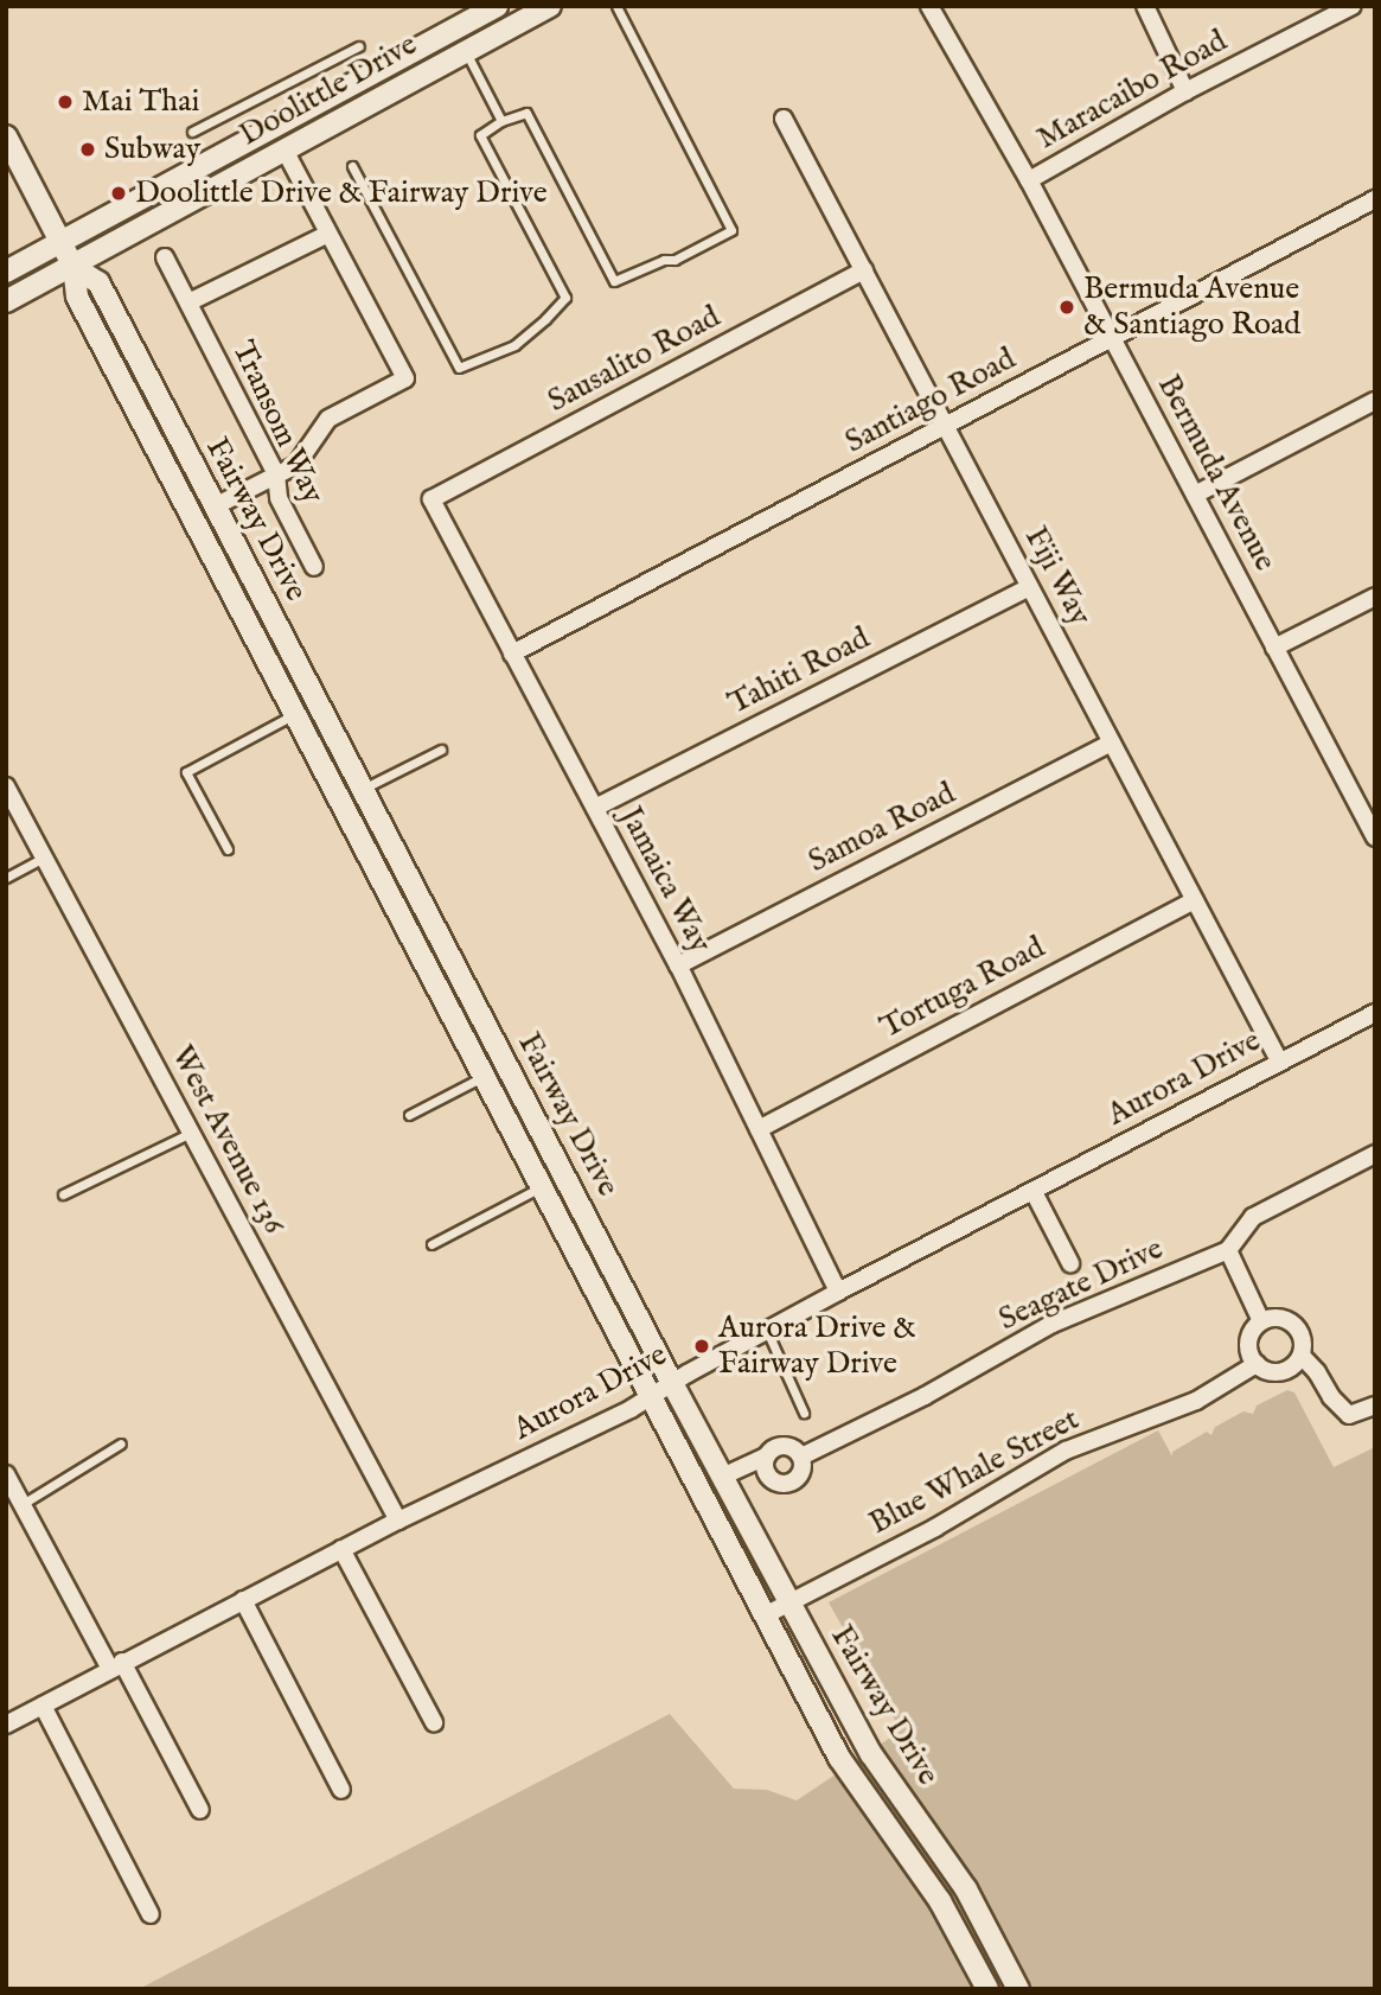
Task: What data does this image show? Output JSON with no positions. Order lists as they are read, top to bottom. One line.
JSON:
{"streets":{"street":["Doolittle Drive","Maracaibo Road","Sausalito Road","Santiago Road","Transom Way","Bermuda Avenue","Fairway Drive","Fiji Way","Tahiti Road","Samoa Road","Jamaica Way","Tortuga Road","Aurora Drive","West Avenue 136","Seagate Drive","Blue Whale Street"]},"crossings":[["Doolittle Drive","Fairway Drive"],["Maracaibo Road","Bermuda Avenue"],["Sausalito Road","Fiji Way"],["Sausalito Road","Jamaica Way"],["Santiago Road","Bermuda Avenue"],["Santiago Road","Fiji Way"],["Santiago Road","Jamaica Way"],["Fairway Drive","Aurora Drive"],["Fairway Drive","Seagate Drive"],["Fairway Drive","Blue Whale Street"],["Fiji Way","Tahiti Road"],["Fiji Way","Samoa Road"],["Fiji Way","Tortuga Road"],["Fiji Way","Aurora Drive"],["Tahiti Road","Jamaica Way"],["Samoa Road","Jamaica Way"],["Jamaica Way","Tortuga Road"],["Jamaica Way","Aurora Drive"],["Aurora Drive","West Avenue 136"]],"places":["Mai Thai","Subway","Doolittle Drive & Fairway Drive","Bermuda Avenue & Santiago Road","Aurora Drive & Fairway Drive"]}
